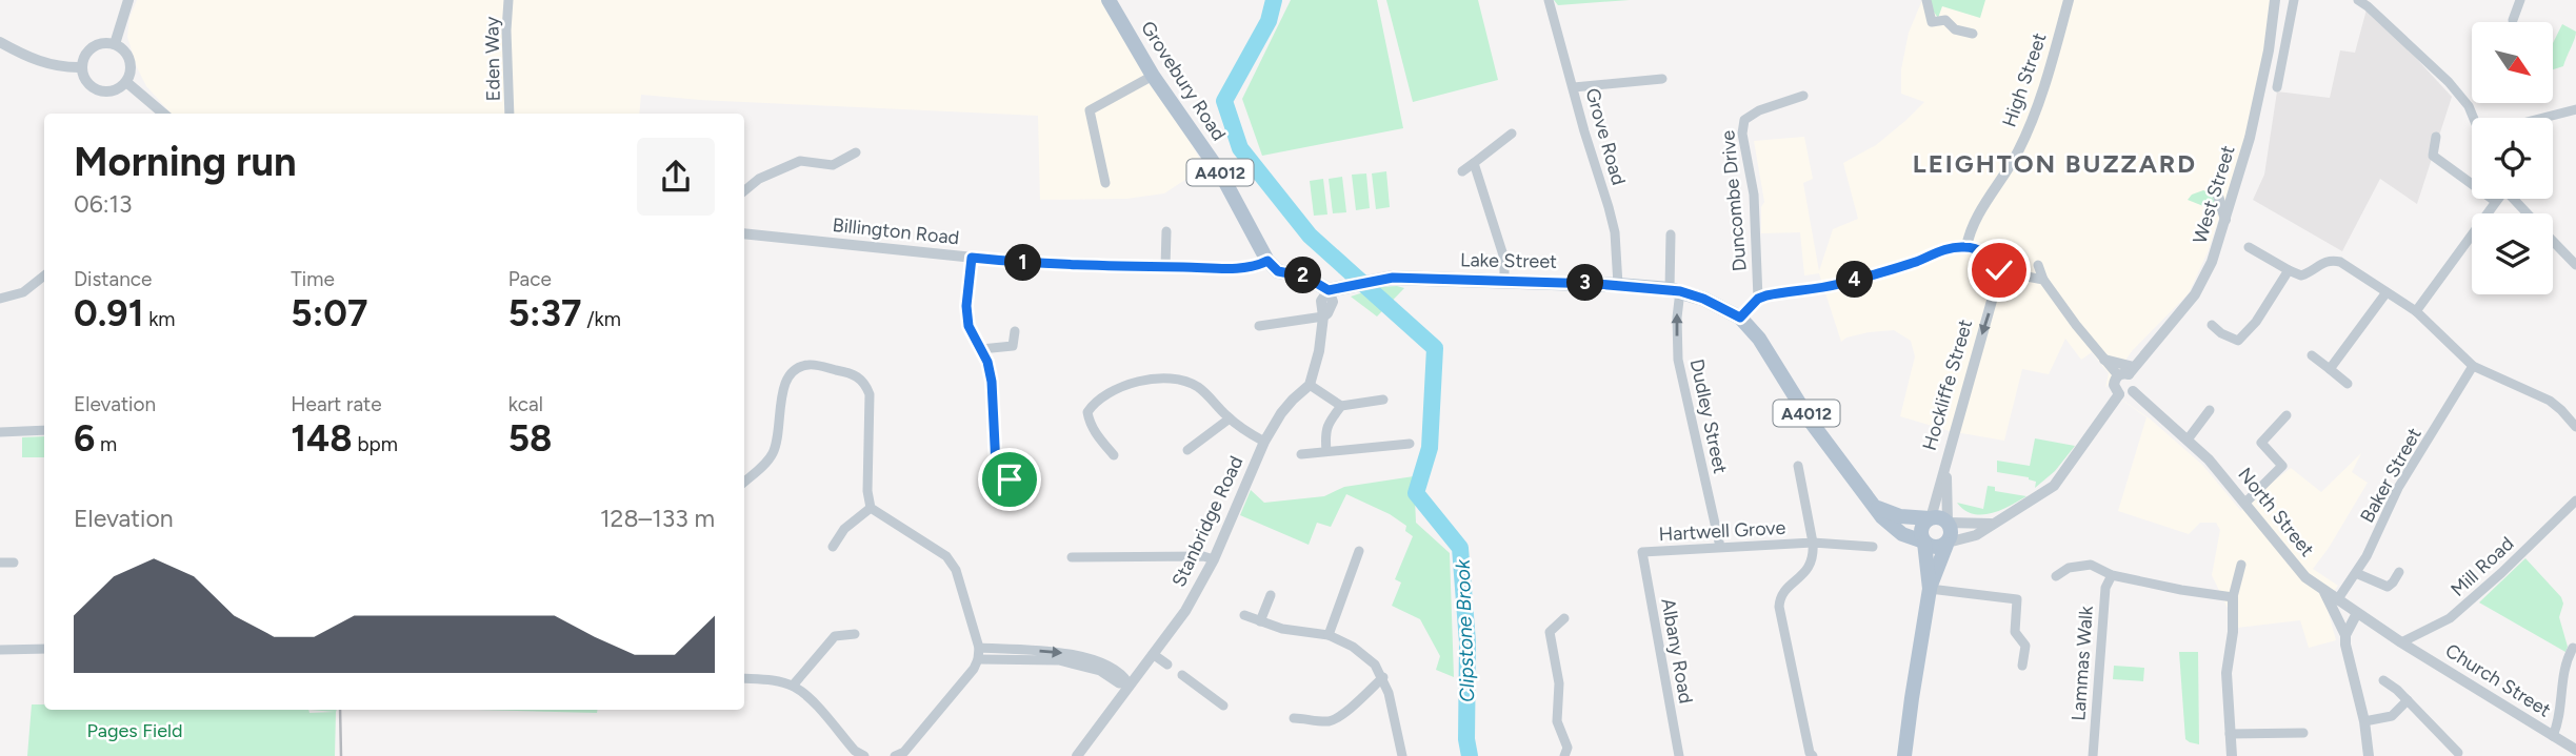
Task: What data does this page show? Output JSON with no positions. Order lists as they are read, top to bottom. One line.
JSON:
{"streets":{"main road":["Grovebury Road","A4012","Lake Street"],"street":["Eden Way","High Street","Grove Road","West Street","Duncombe Drive","Billington Road","Hockliffe Street","Dudley Street","Baker Street","North Street","Stanbridge Road","Hartwell Grove","Mill Road","Albany Road","Lammas Walk","Church Street"]},"crossings":[["High Street","Hockliffe Street"],["Grovebury Road","Billington Road"],["Grove Road","Lake Street"],["A4012","Lake Street"],["A4012","Hockliffe Street"],["West Street","North Street"],["Lake Street","Dudley Street"],["Dudley Street","Hartwell Grove"],["Baker Street","North Street"],["North Street","Mill Road"],["North Street","Church Street"],["Hartwell Grove","Albany Road"],["Mill Road","Church Street"]],"one_way":["Hockliffe Street","Dudley Street"],"districts":["LEIGHTON BUZZARD"],"water":["Clipstone Brook"],"parks":["Pages Field"],"north":"bottom right","page":{"heading":["Morning run","06:13"],"stats":[["Distance","0.91 km"],["Time","5:07"],["Pace","5:37 /km"],["Elevation","6 m"],["Heart rate","148 bpm"],["kcal","58"]],"pins":["1","2","4","3"],"chart":["Elevation","128–133 m"]}}
